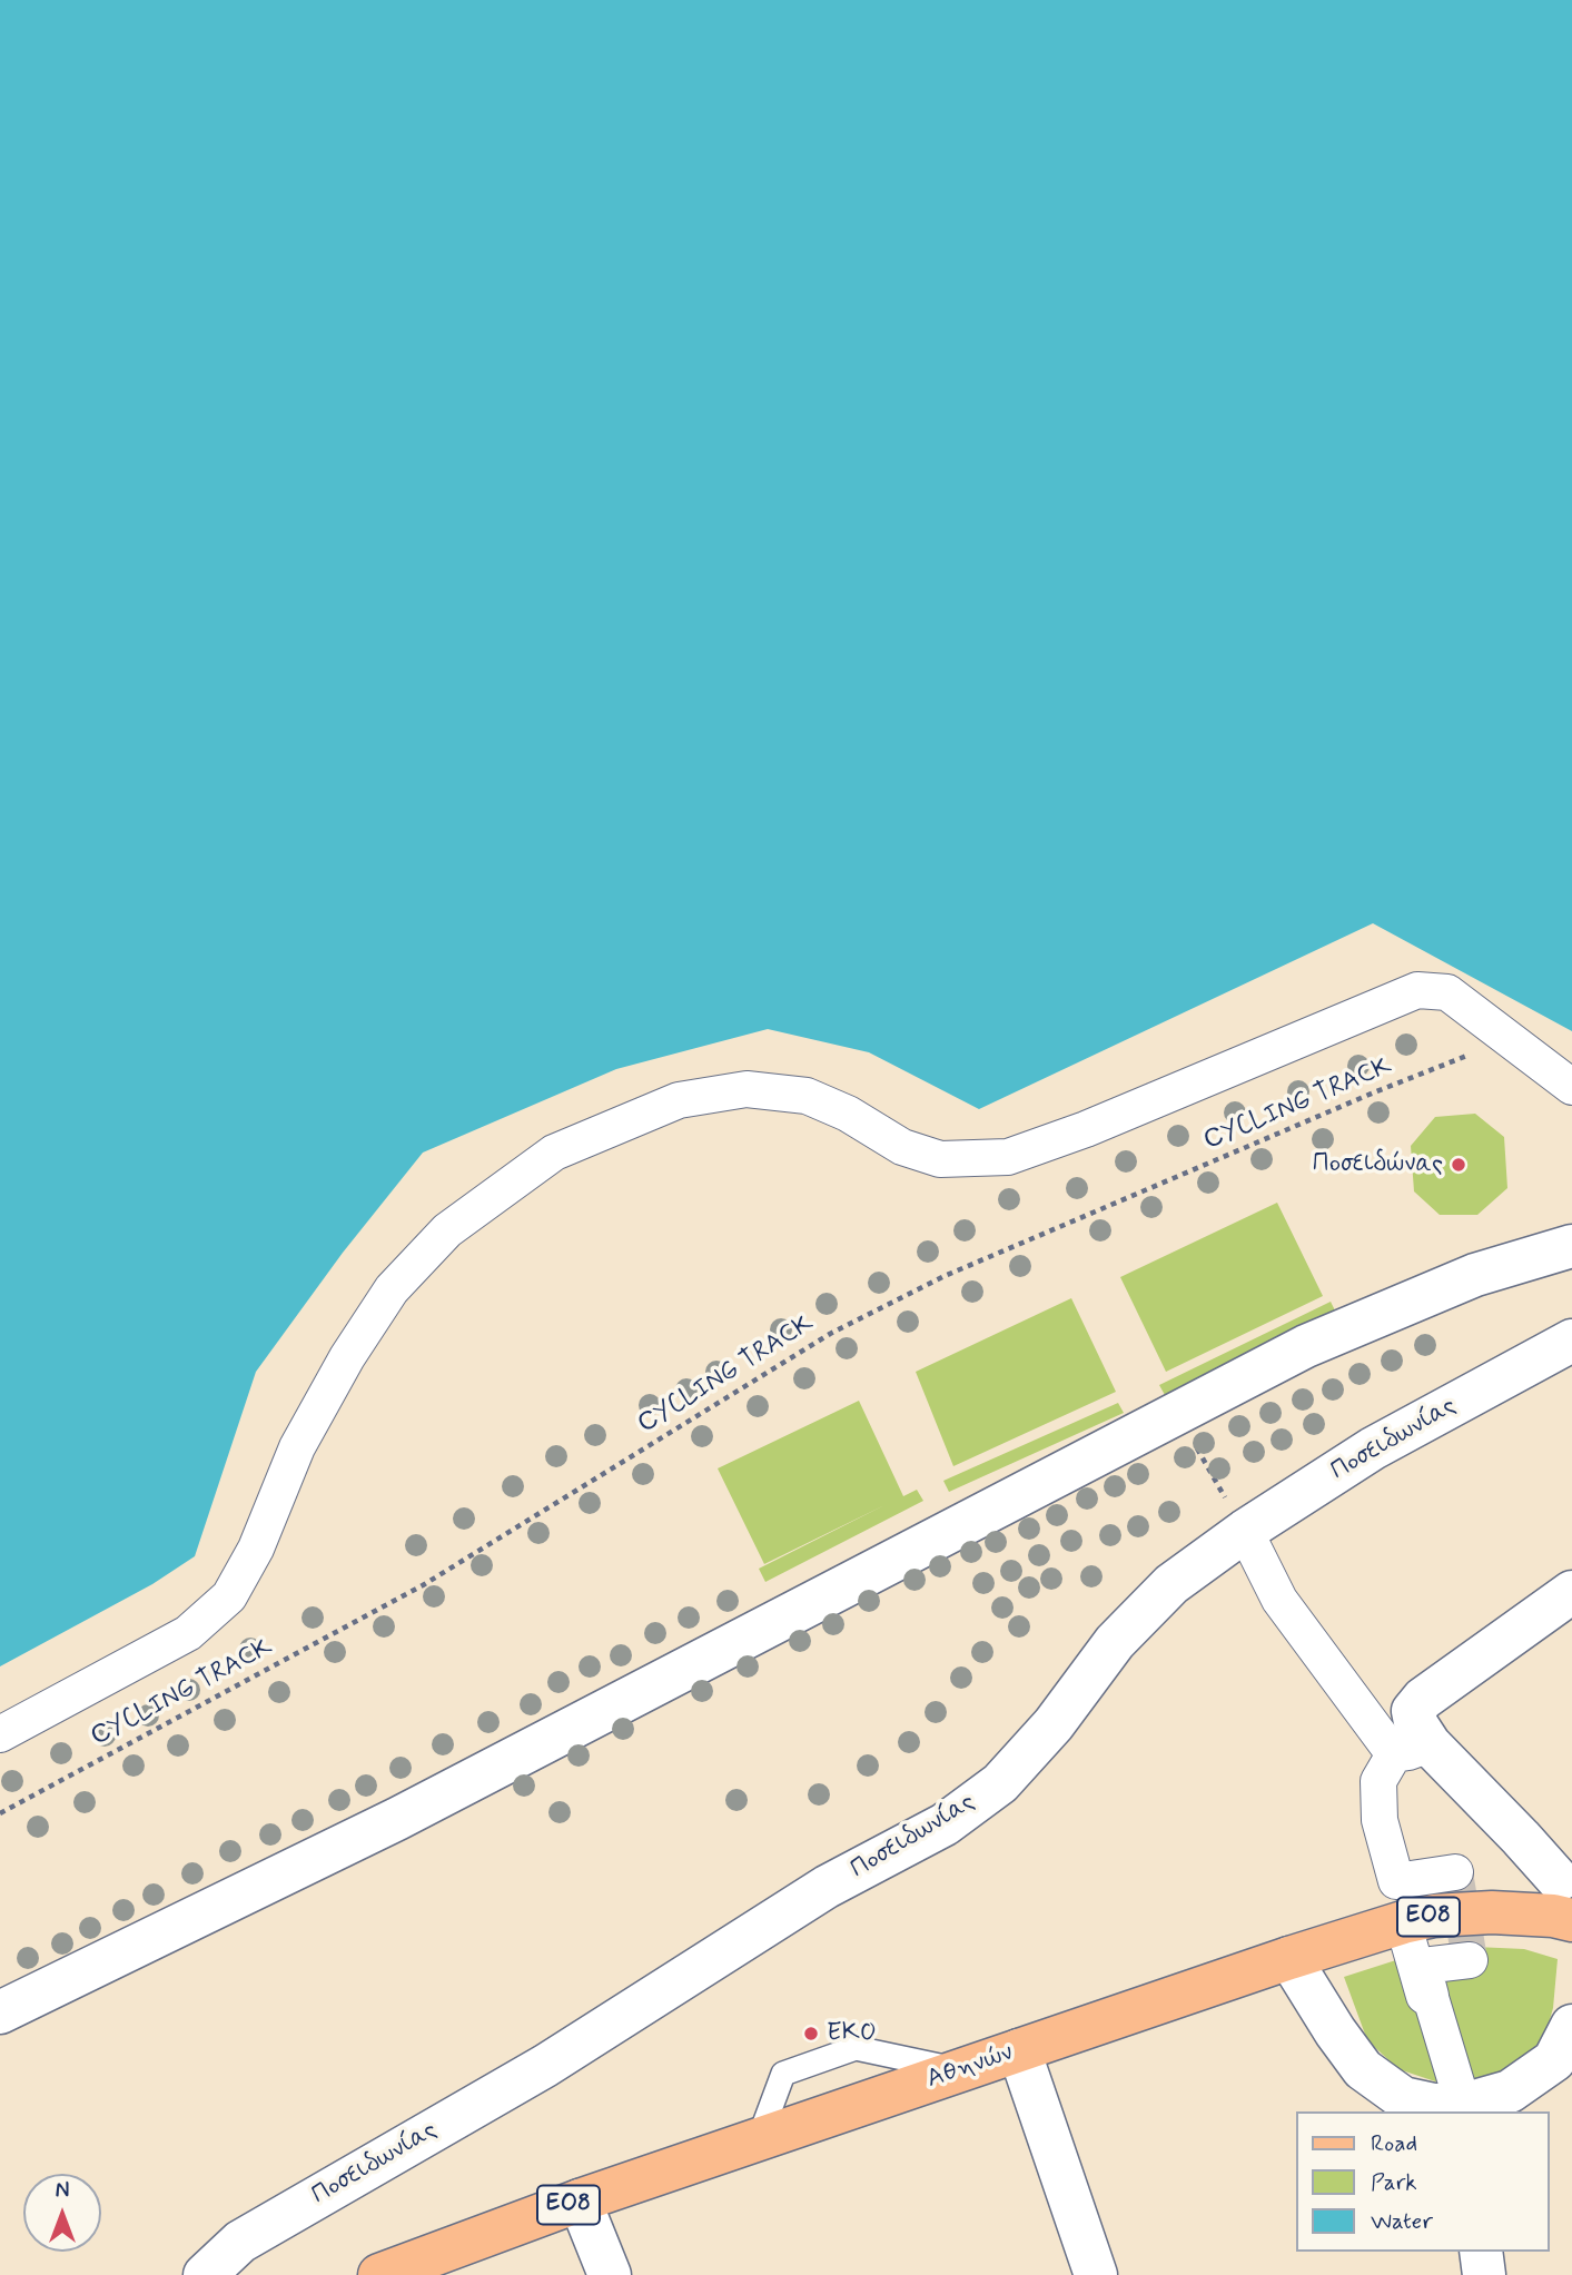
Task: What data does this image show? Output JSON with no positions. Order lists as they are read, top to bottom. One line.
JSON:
{"streets":{"main road":["ΕΟ8","Αθηνών"],"street":["Ποσειδωνίας"],"path":["СYCLING TRACK"]},"places":["Ποσειδώνας","EKO"],"legend":["Road","Park","Water"],"north":"top"}
